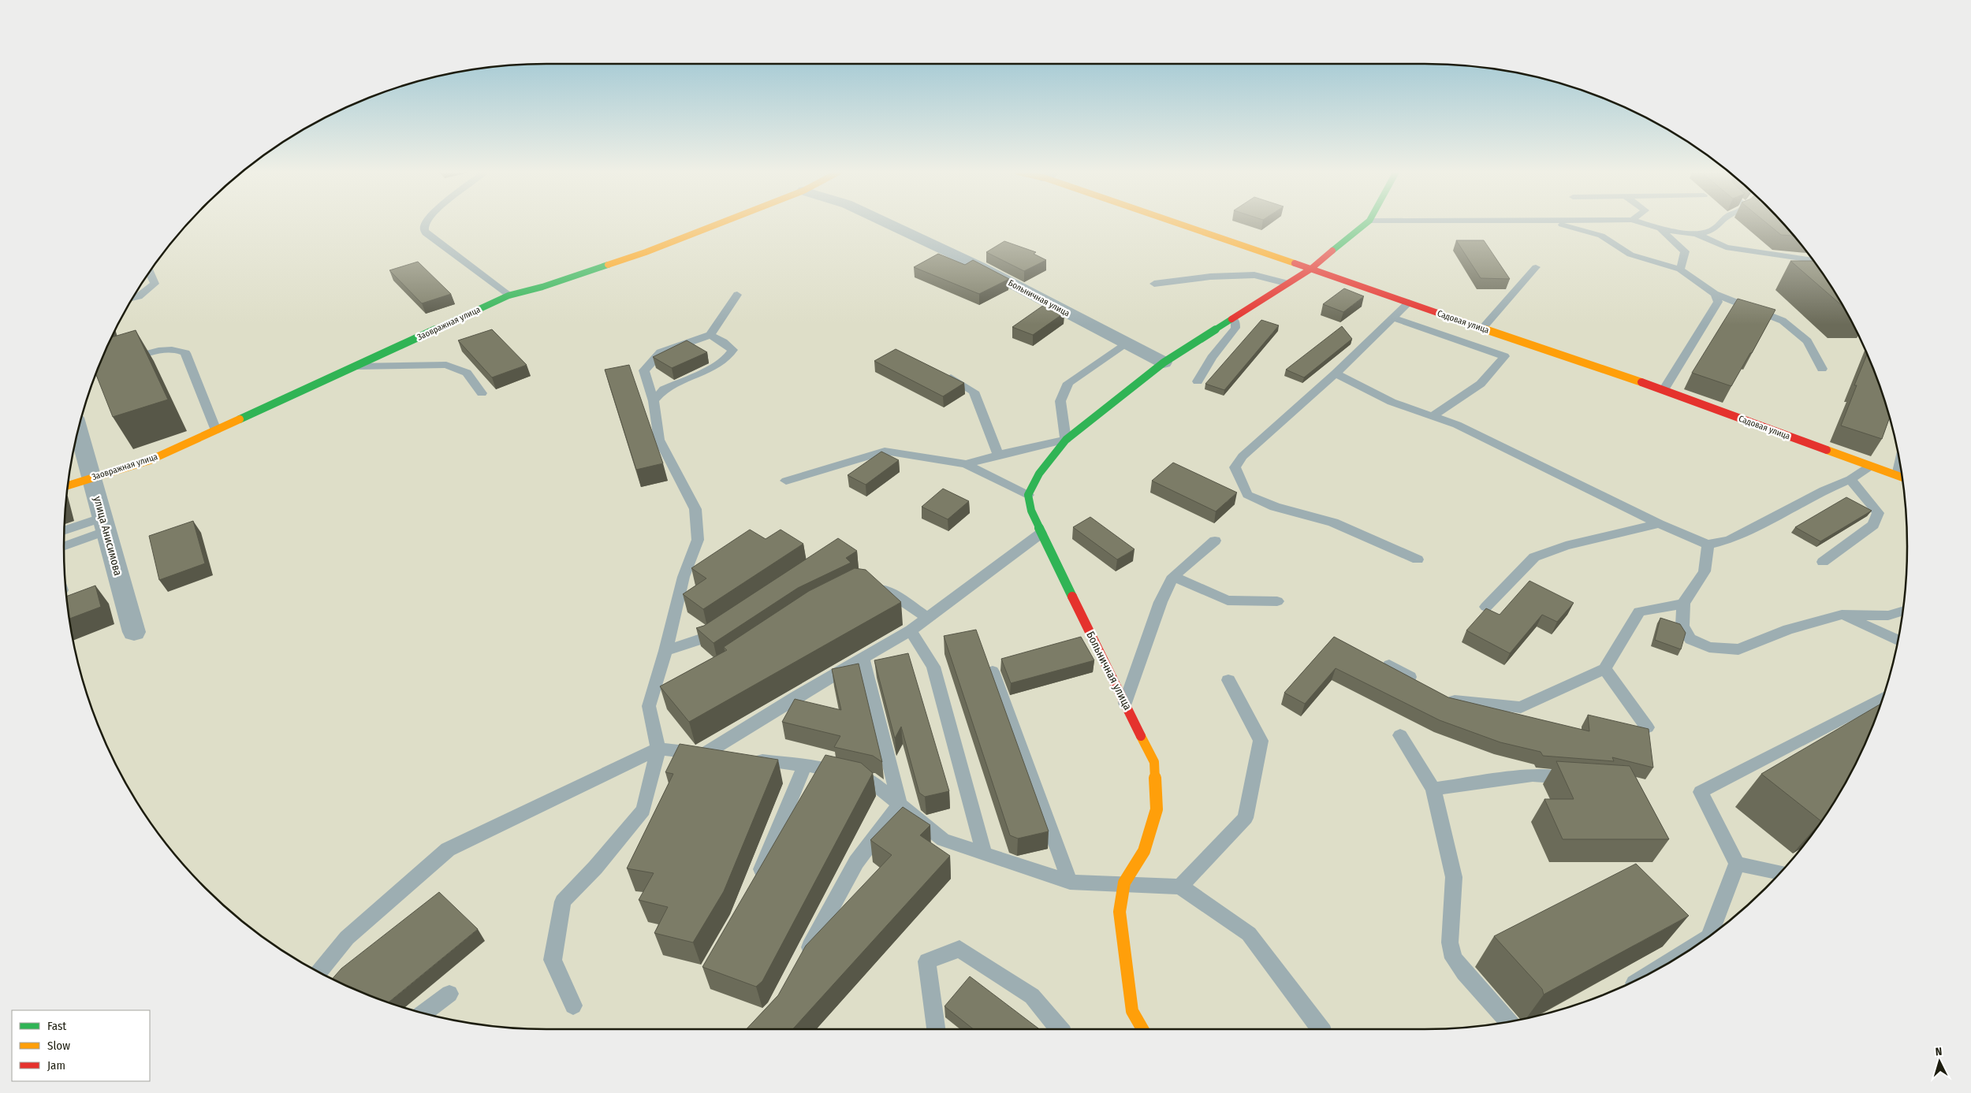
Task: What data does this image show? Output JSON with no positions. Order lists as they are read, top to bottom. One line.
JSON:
{"streets":{"street":["Больничная улица","Садовая улица","Заовражная улица","улица Анисимова"]},"crossings":[["Заовражная улица","улица Анисимова"]],"legend":["Fast","Slow","Jam"],"north":"top"}
